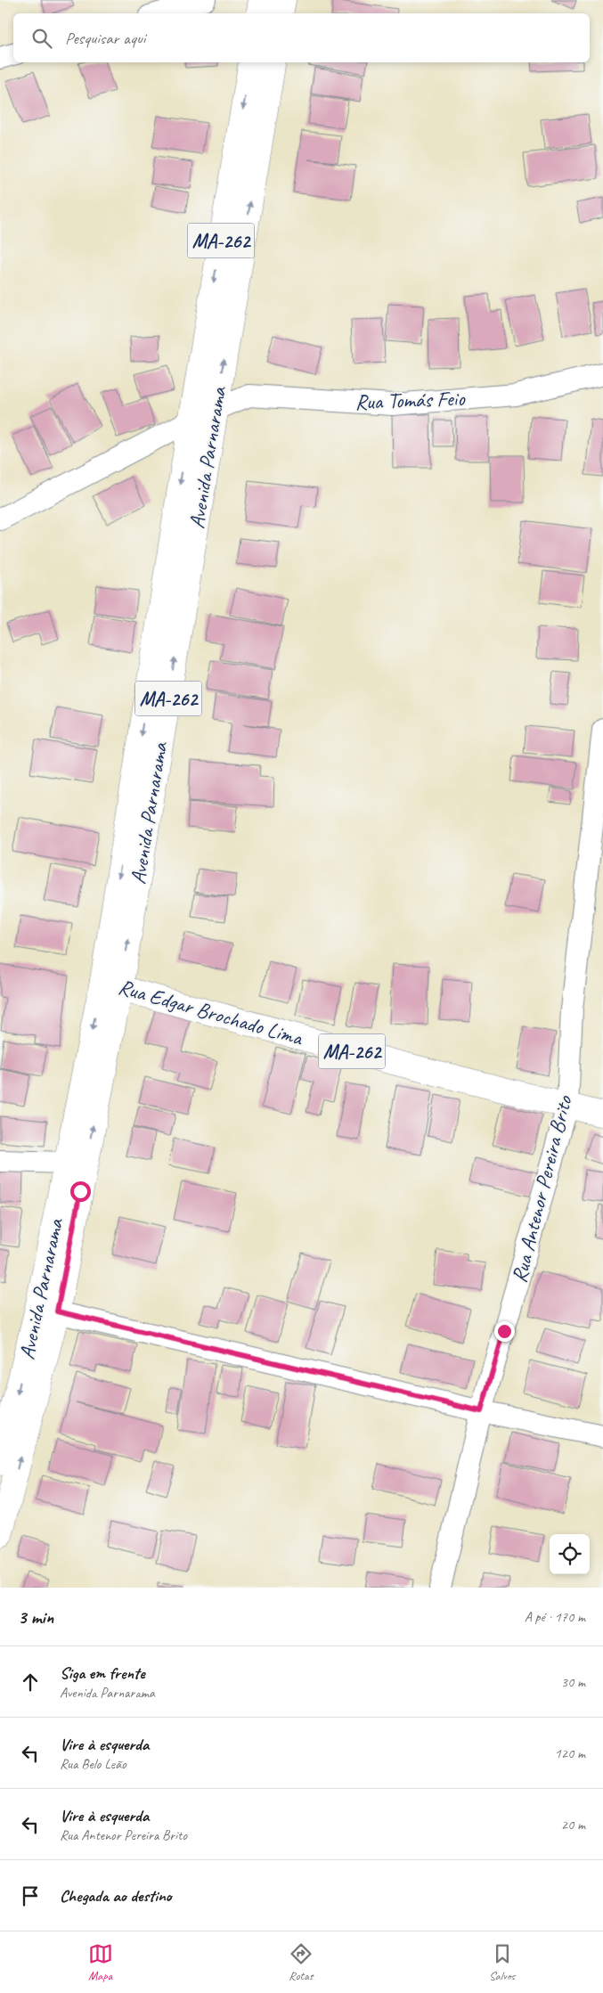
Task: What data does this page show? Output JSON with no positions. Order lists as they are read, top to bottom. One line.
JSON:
{"streets":{"main road":["MA-262","Avenida Parnarama","Rua Edgar Brochado Lima"],"street":["Rua Tomás Feio","Rua Antenor Pereira Brito"]},"crossings":[["Rua Tomás Feio","Avenida Parnarama"],["Avenida Parnarama","Rua Edgar Brochado Lima"],["Rua Edgar Brochado Lima","Rua Antenor Pereira Brito"]],"page":{"search":"Pesquisar aqui","heading":["3 min","A pé · 170 m"],"list":[["Siga em frente","Avenida Parnarama","30 m"],["Vire à esquerda","Rua Belo Leão","120 m"],["Vire à esquerda","Rua Antenor Pereira Brito","20 m"],"Chegada ao destino"],"nav":["Mapa","Rotas","Salvos"]}}
